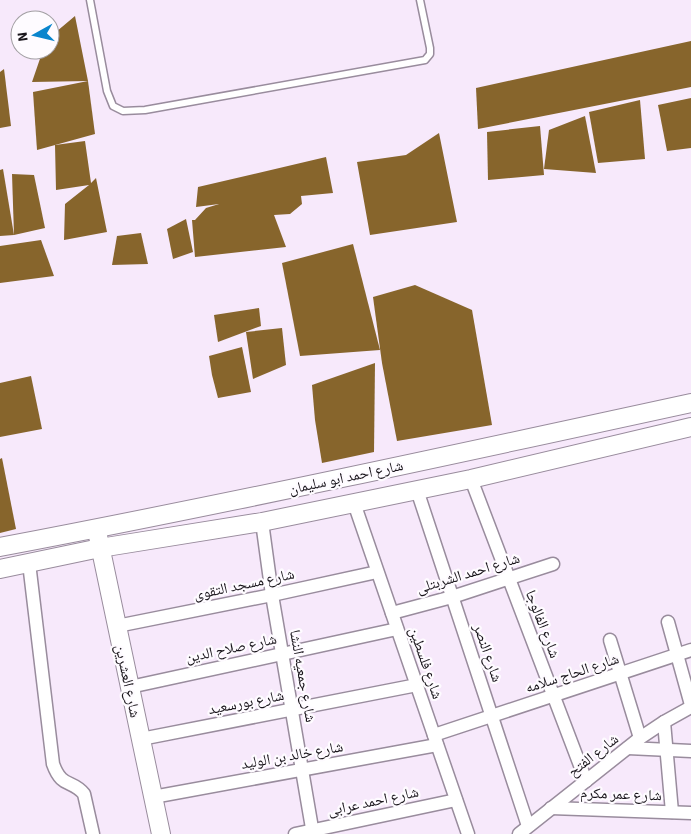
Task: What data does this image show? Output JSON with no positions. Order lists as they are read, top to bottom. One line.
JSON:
{"streets":{"main road":["شارع احمد ابو سليمان","شارع العشرين"],"street":["شارع احمد الشربتلى","شارع مسجد التقوى","شارع الفالوجا","شارع صلاح الدين","شارع النصر","شارع فلسطين","شارع الحاج سلامه","شارع جمعيه النشا","شارع بورسعيد","شارع خالد بن الوليد","شارع الفتح","شارع عمر مكرم","شارع احمد عرابى"]},"crossings":[["شارع احمد ابو سليمان","شارع الفالوجا"],["شارع احمد ابو سليمان","شارع النصر"],["شارع احمد ابو سليمان","شارع فلسطين"],["شارع احمد ابو سليمان","شارع جمعيه النشا"],["شارع احمد ابو سليمان","شارع العشرين"],["شارع احمد الشربتلى","شارع الفالوجا"],["شارع احمد الشربتلى","شارع النصر"],["شارع احمد الشربتلى","شارع فلسطين"],["شارع مسجد التقوى","شارع فلسطين"],["شارع مسجد التقوى","شارع جمعيه النشا"],["شارع مسجد التقوى","شارع العشرين"],["شارع الفالوجا","شارع الحاج سلامه"],["شارع الفالوجا","شارع الفتح"],["شارع صلاح الدين","شارع فلسطين"],["شارع صلاح الدين","شارع جمعيه النشا"],["شارع صلاح الدين","شارع العشرين"],["شارع النصر","شارع الحاج سلامه"],["شارع النصر","شارع الفتح"],["شارع فلسطين","شارع الحاج سلامه"],["شارع فلسطين","شارع بورسعيد"],["شارع فلسطين","شارع خالد بن الوليد"],["شارع فلسطين","شارع احمد عرابى"],["شارع الحاج سلامه","شارع خالد بن الوليد"],["شارع جمعيه النشا","شارع بورسعيد"],["شارع جمعيه النشا","شارع خالد بن الوليد"],["شارع جمعيه النشا","شارع احمد عرابى"],["شارع العشرين","شارع بورسعيد"],["شارع العشرين","شارع خالد بن الوليد"],["شارع الفتح","شارع عمر مكرم"]],"north":"left"}
